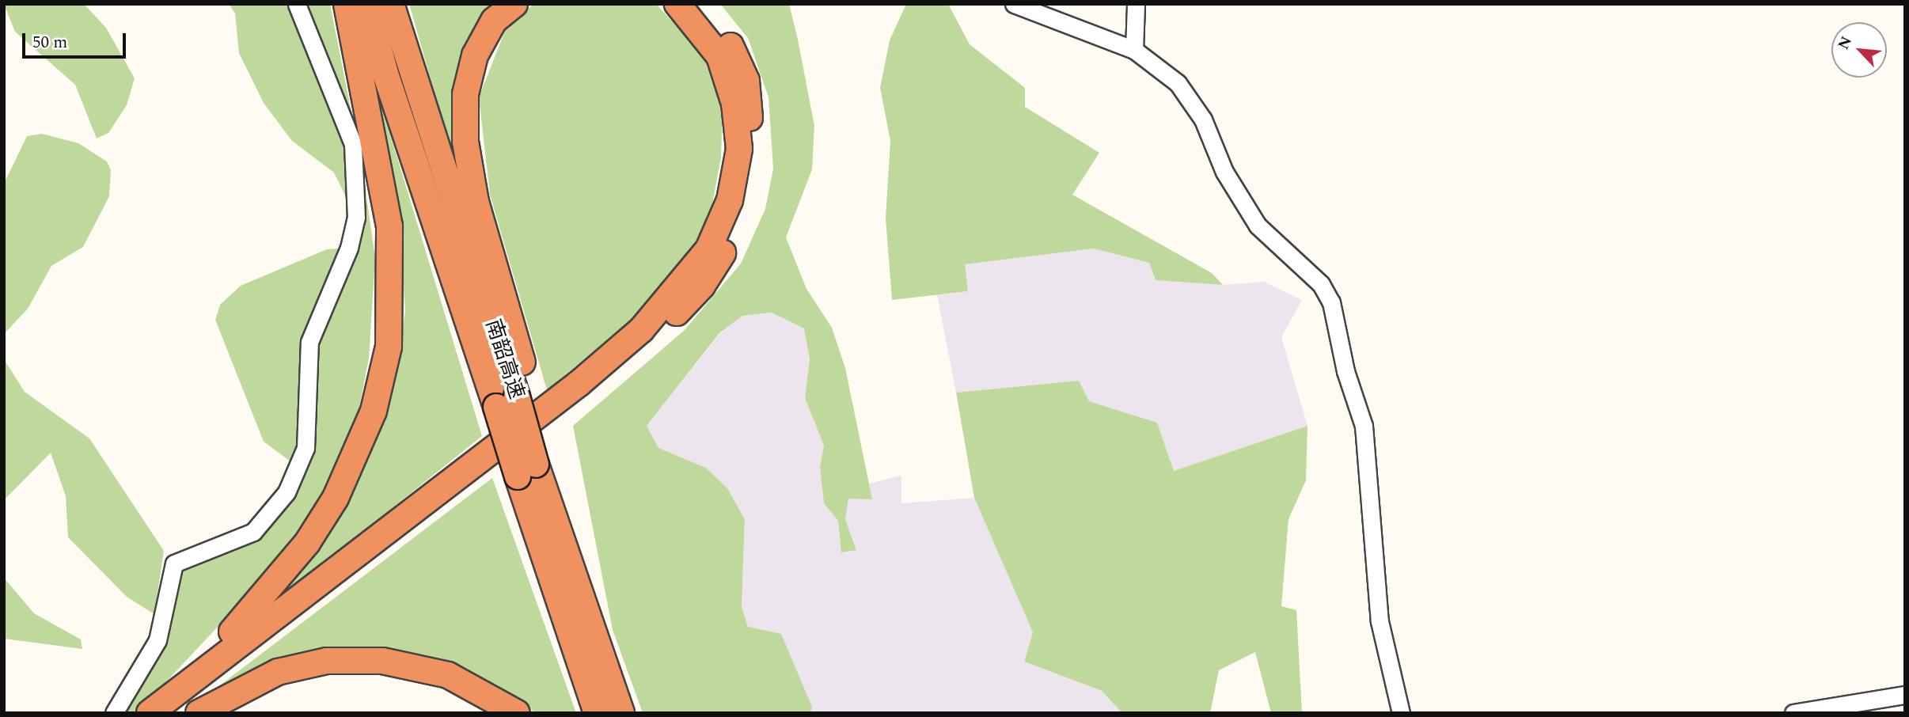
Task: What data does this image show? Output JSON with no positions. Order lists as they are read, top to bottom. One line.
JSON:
{"streets":{"highway":["南韶高速"]},"scale_bar":"50 m","north":"top left"}
